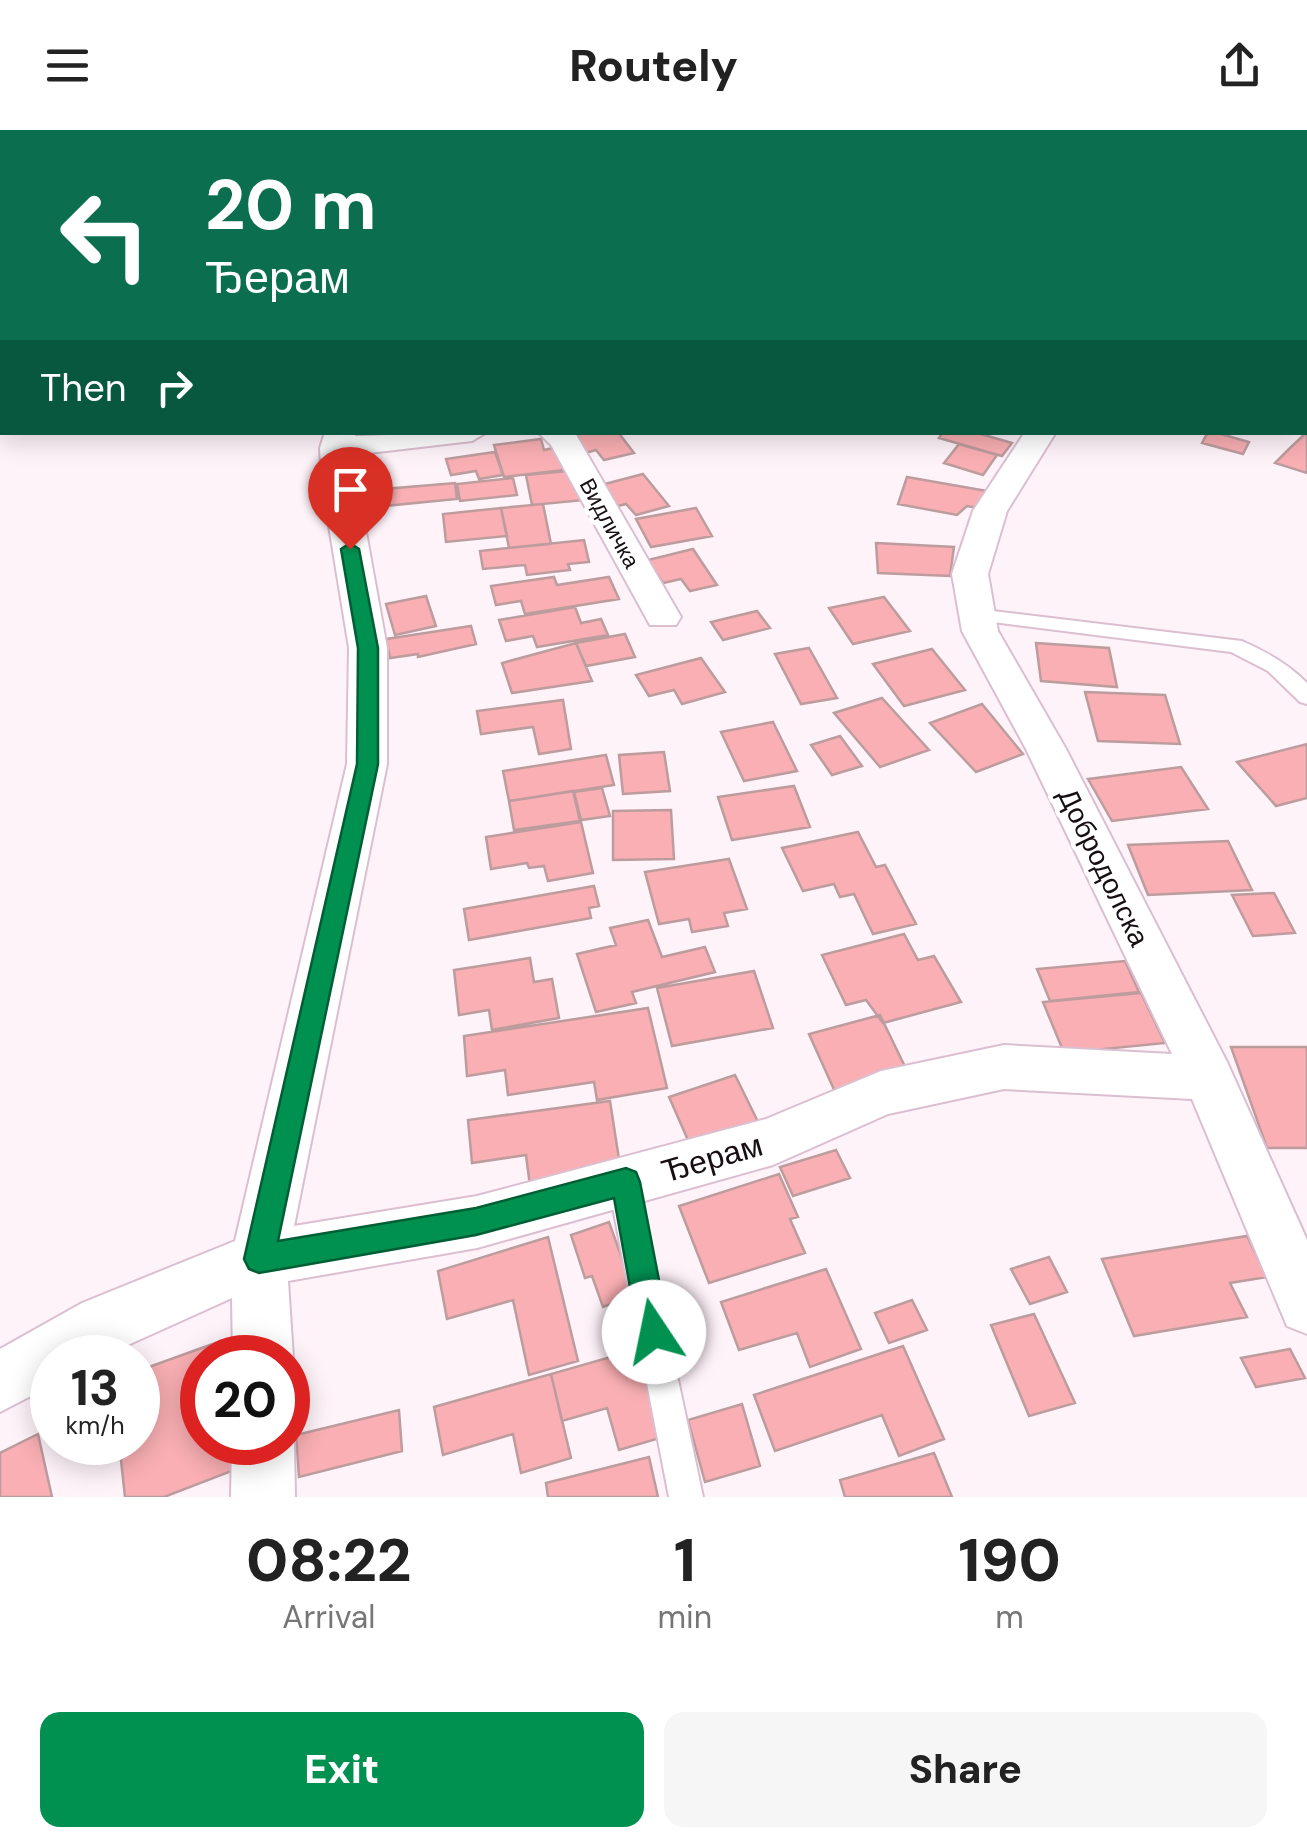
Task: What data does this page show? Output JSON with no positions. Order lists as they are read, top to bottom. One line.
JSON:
{"streets":{"street":["Видличка","Добродолска","Ђерам"]},"crossings":[["Добродолска","Ђерам"]],"page":{"header":"Routely","turn":["20 m","Ђерам"],"then":"Then","speed":"13 km/h","limit":"20","eta":["08:22","Arrival","1","min","190","m"],"buttons":["Exit","Share"]}}
